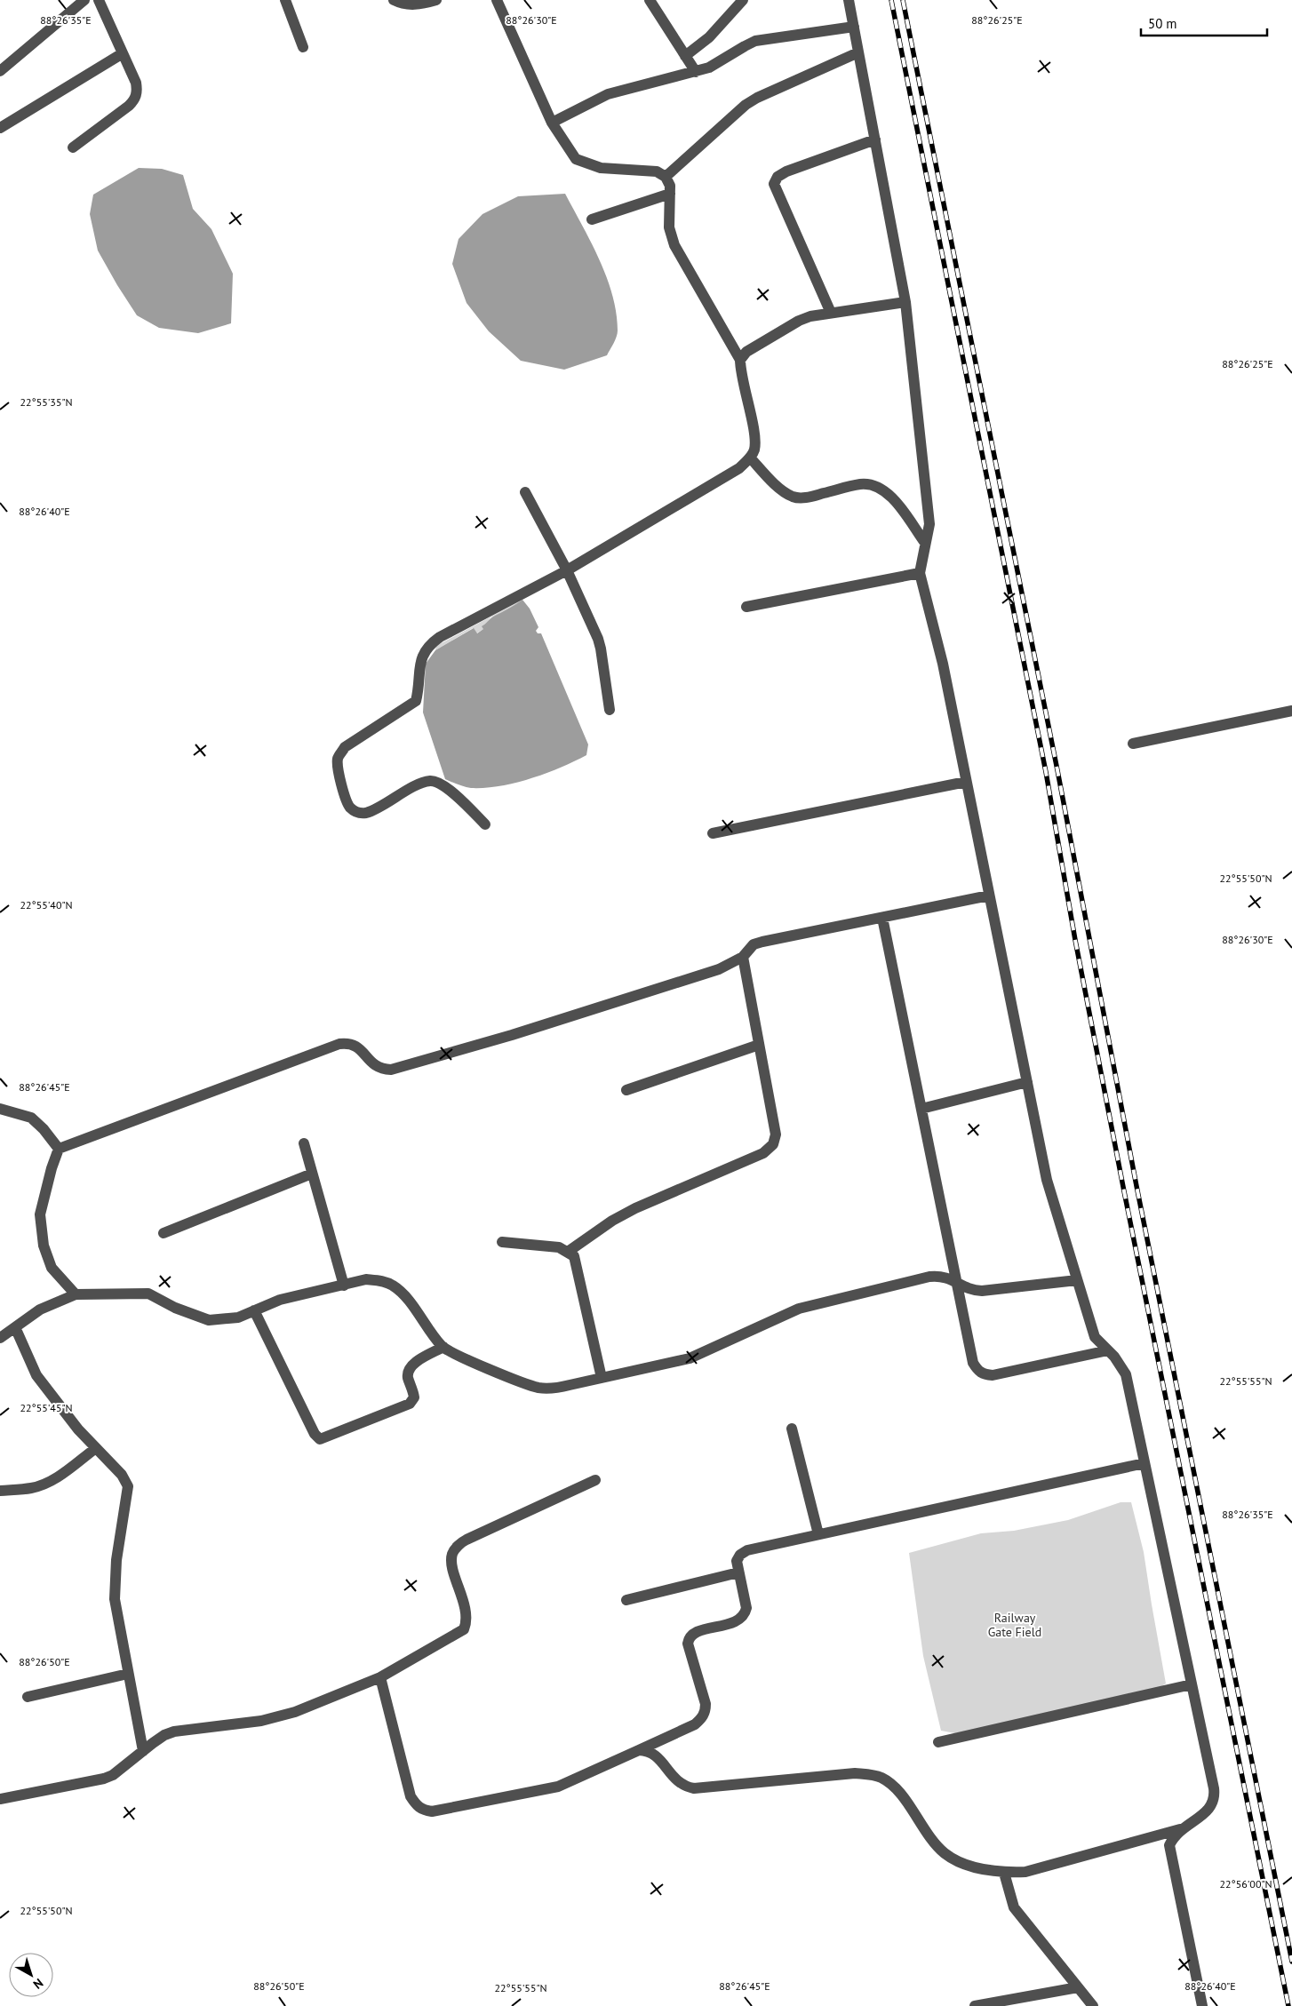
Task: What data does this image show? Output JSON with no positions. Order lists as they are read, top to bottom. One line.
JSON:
{"parks":["Railway Gate Field"],"scale_bar":"50 m","north":"bottom right","coordinates":["88°26'25\"E","88°26'35\"E","88°26'30\"E","22°55'35\"N","88°26'40\"E","22°55'50\"N","22°55'40\"N","88°26'45\"E","22°55'55\"N","22°55'45\"N","88°26'50\"E","22°56'00\"N"]}
